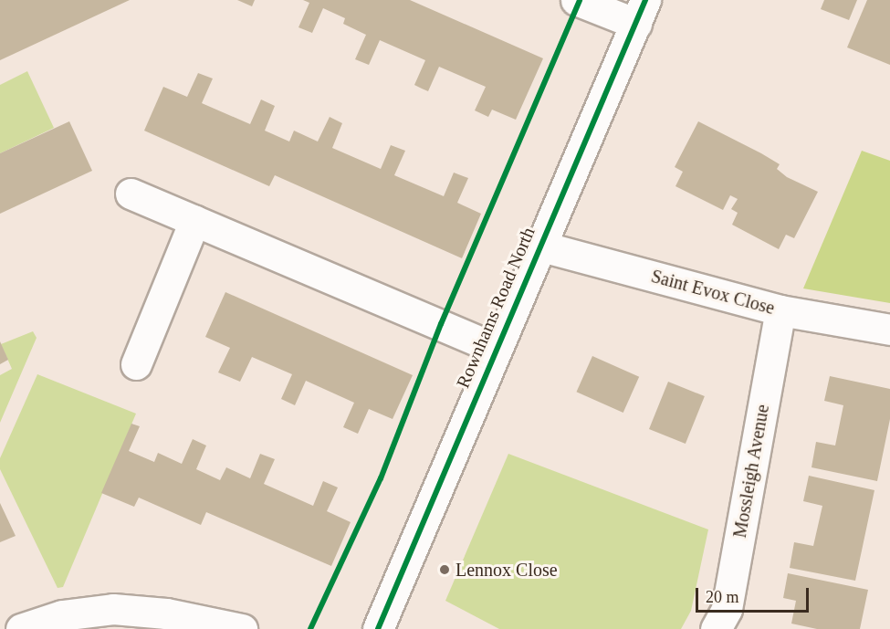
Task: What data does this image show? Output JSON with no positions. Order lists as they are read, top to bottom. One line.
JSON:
{"streets":{"street":["Saint Evox Close","Rownhams Road North","Mossleigh Avenue"]},"crossings":[["Saint Evox Close","Rownhams Road North"],["Saint Evox Close","Mossleigh Avenue"]],"places":["Lennox Close"],"scale_bar":"20 m"}
